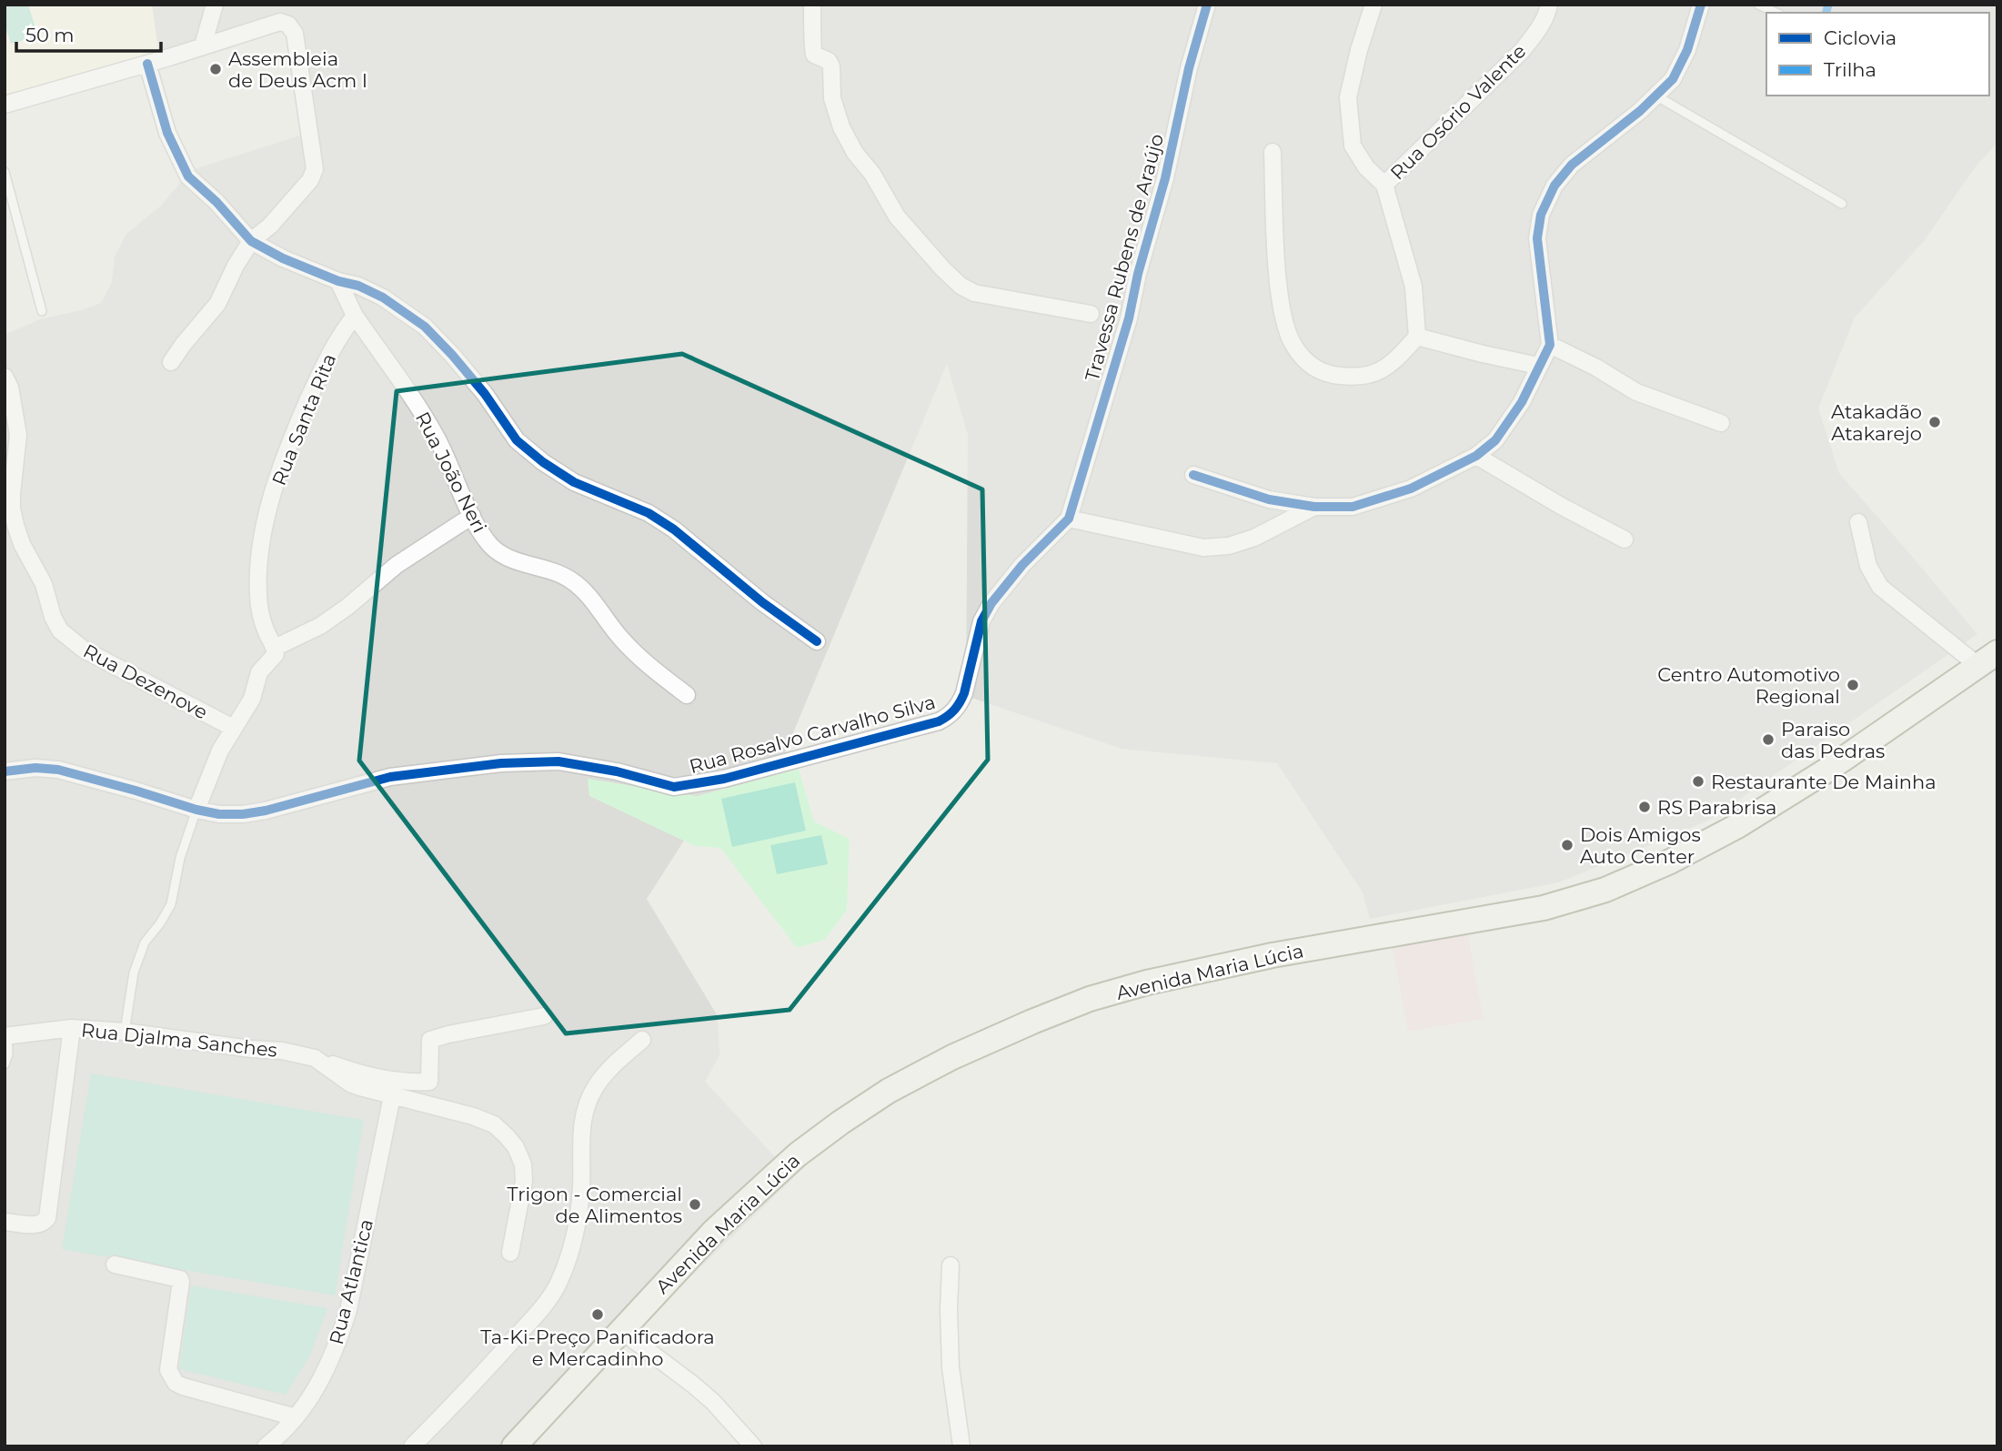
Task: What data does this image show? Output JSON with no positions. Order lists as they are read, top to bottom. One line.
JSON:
{"streets":{"main road":["Avenida Maria Lúcia"],"street":["Rua Osório Valente","Travessa Rubens de Araújo","Rua Santa Rita","Rua João Neri","Rua Dezenove","Rua Rosalvo Carvalho Silva","Rua Djalma Sanches","Rua Atlantica"]},"crossings":[["Travessa Rubens de Araújo","Rua Rosalvo Carvalho Silva"],["Rua Santa Rita","Rua João Neri"],["Rua Djalma Sanches","Rua Atlantica"]],"places":["Assembleia de Deus Acm I","Atakadão Atakarejo","Centro Automotivo Regional","Paraiso das Pedras","Restaurante De Mainha","RS Parabrisa","Dois Amigos Auto Center","Trigon - Comercial de Alimentos","Ta-Ki-Preço Panificadora e Mercadinho"],"legend":["Ciclovia","Trilha"],"scale_bar":"50 m"}
